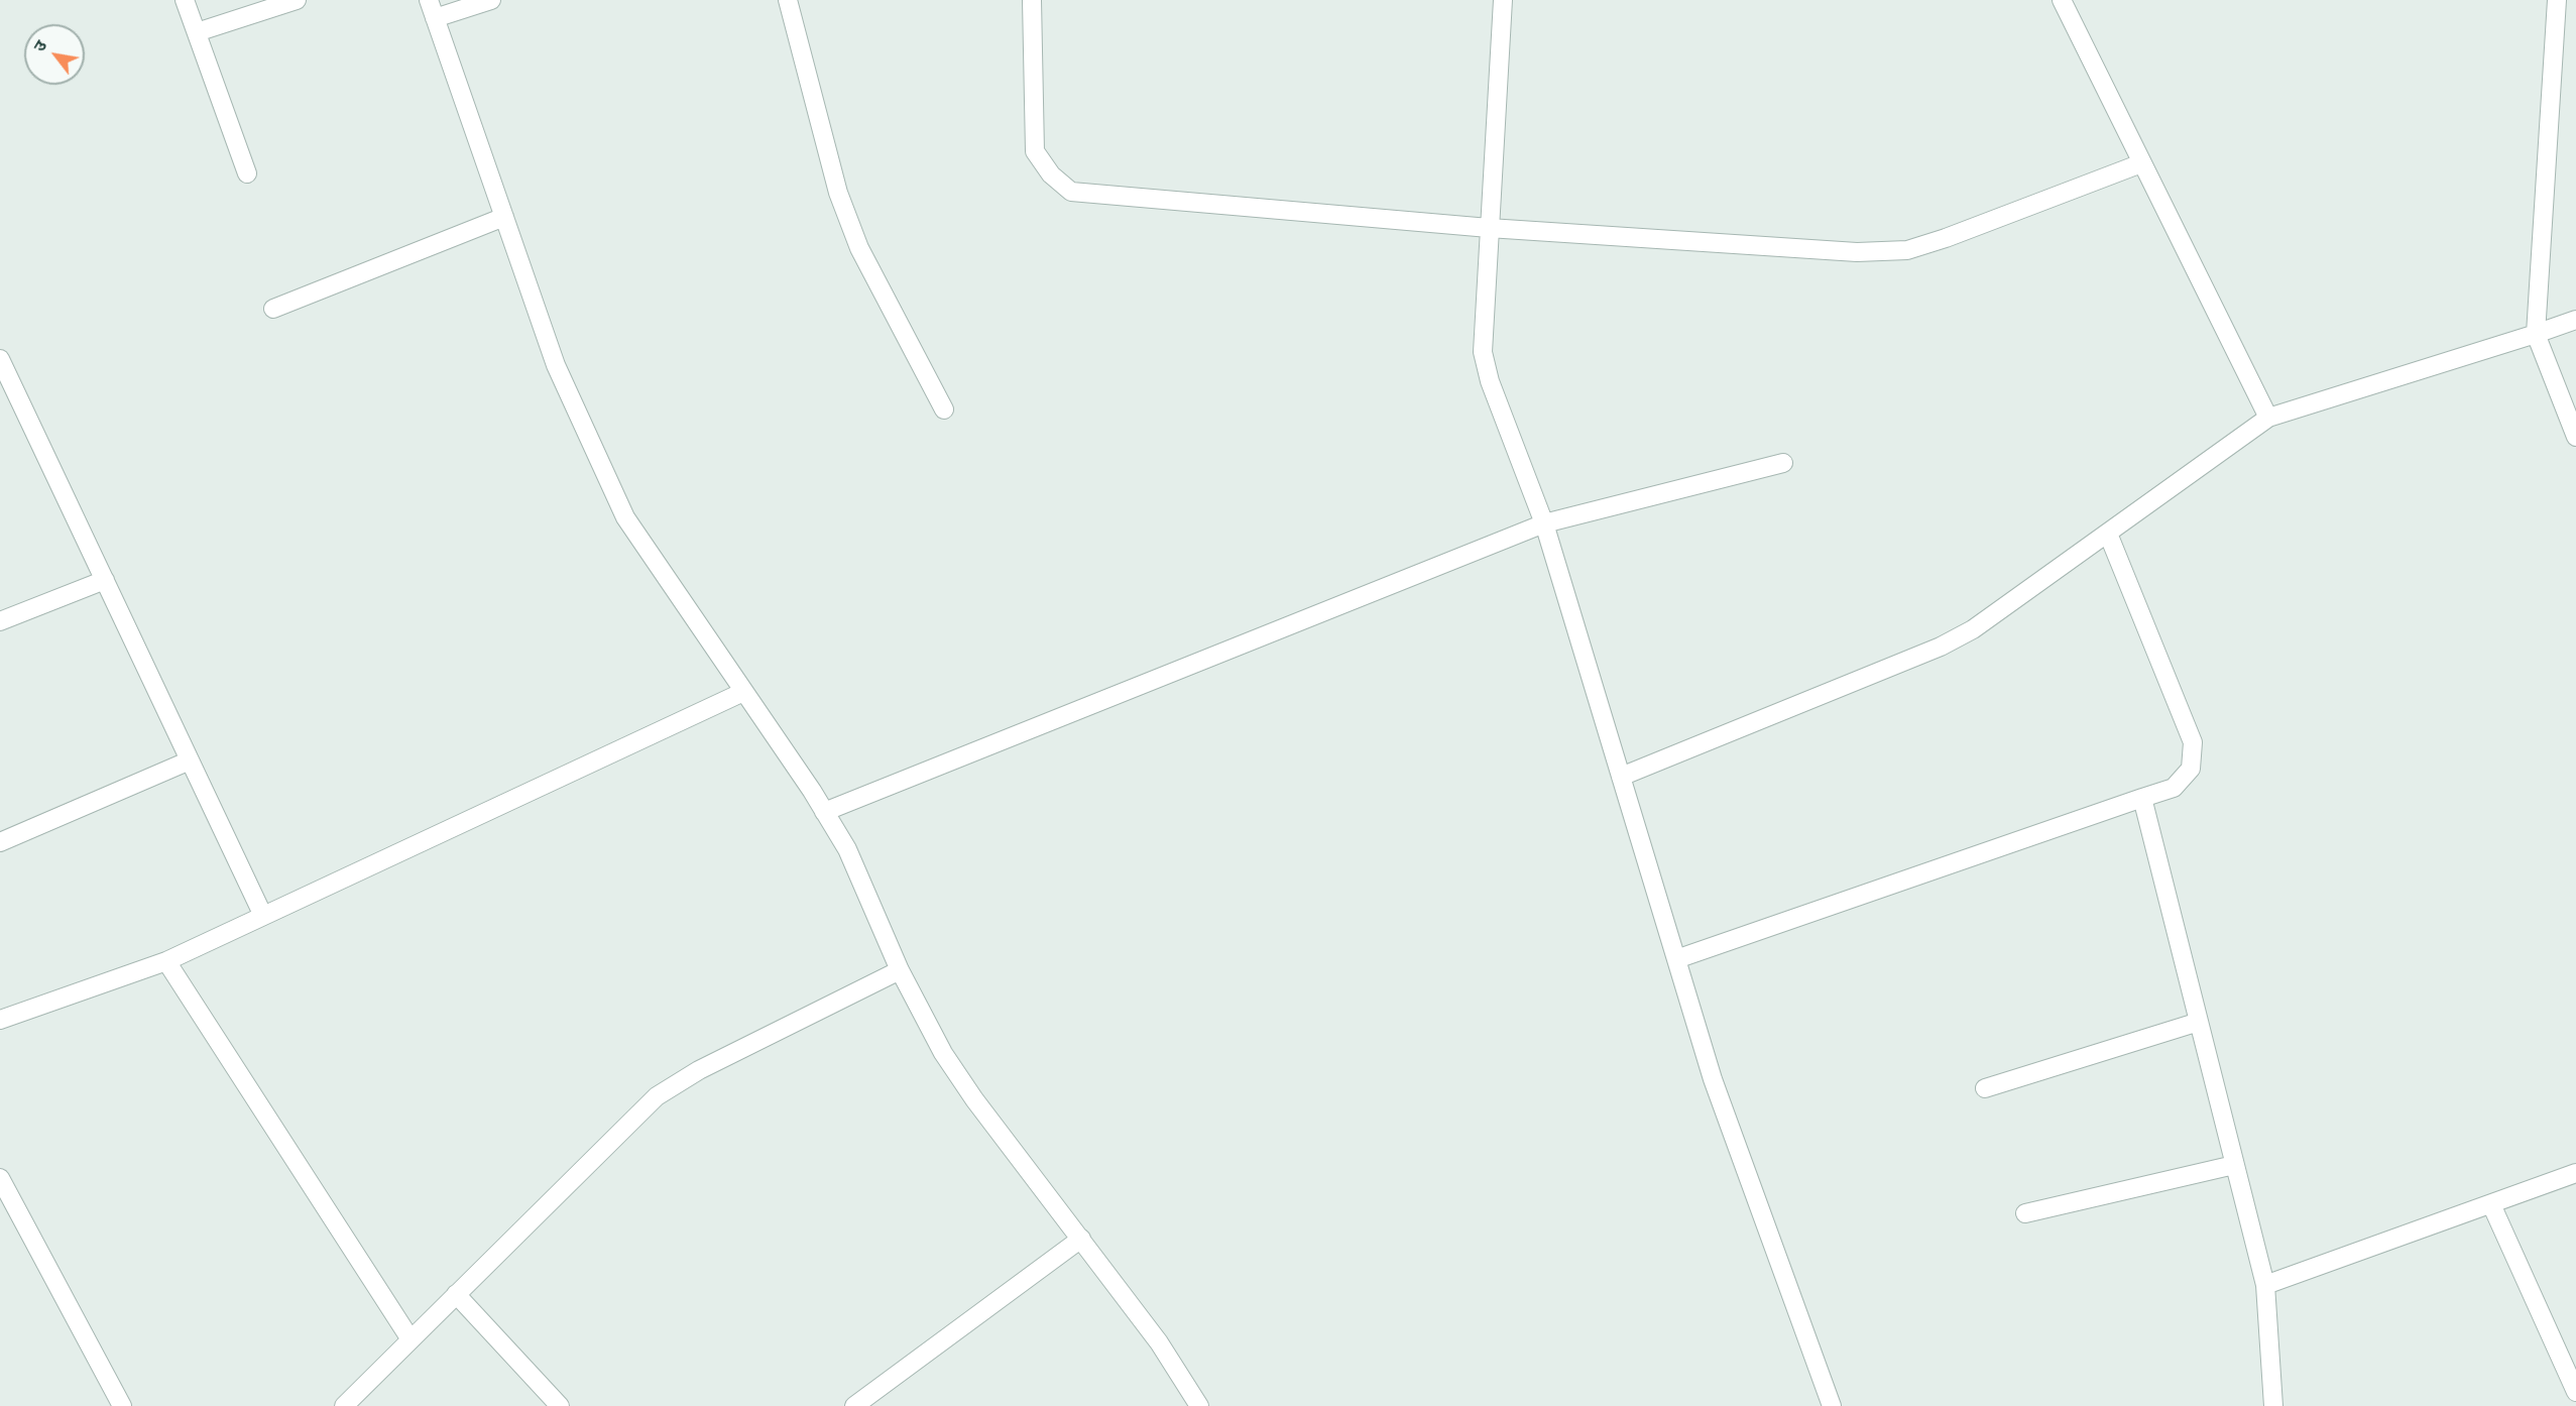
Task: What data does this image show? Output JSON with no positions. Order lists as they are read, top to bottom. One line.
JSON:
{"north":"top left"}
